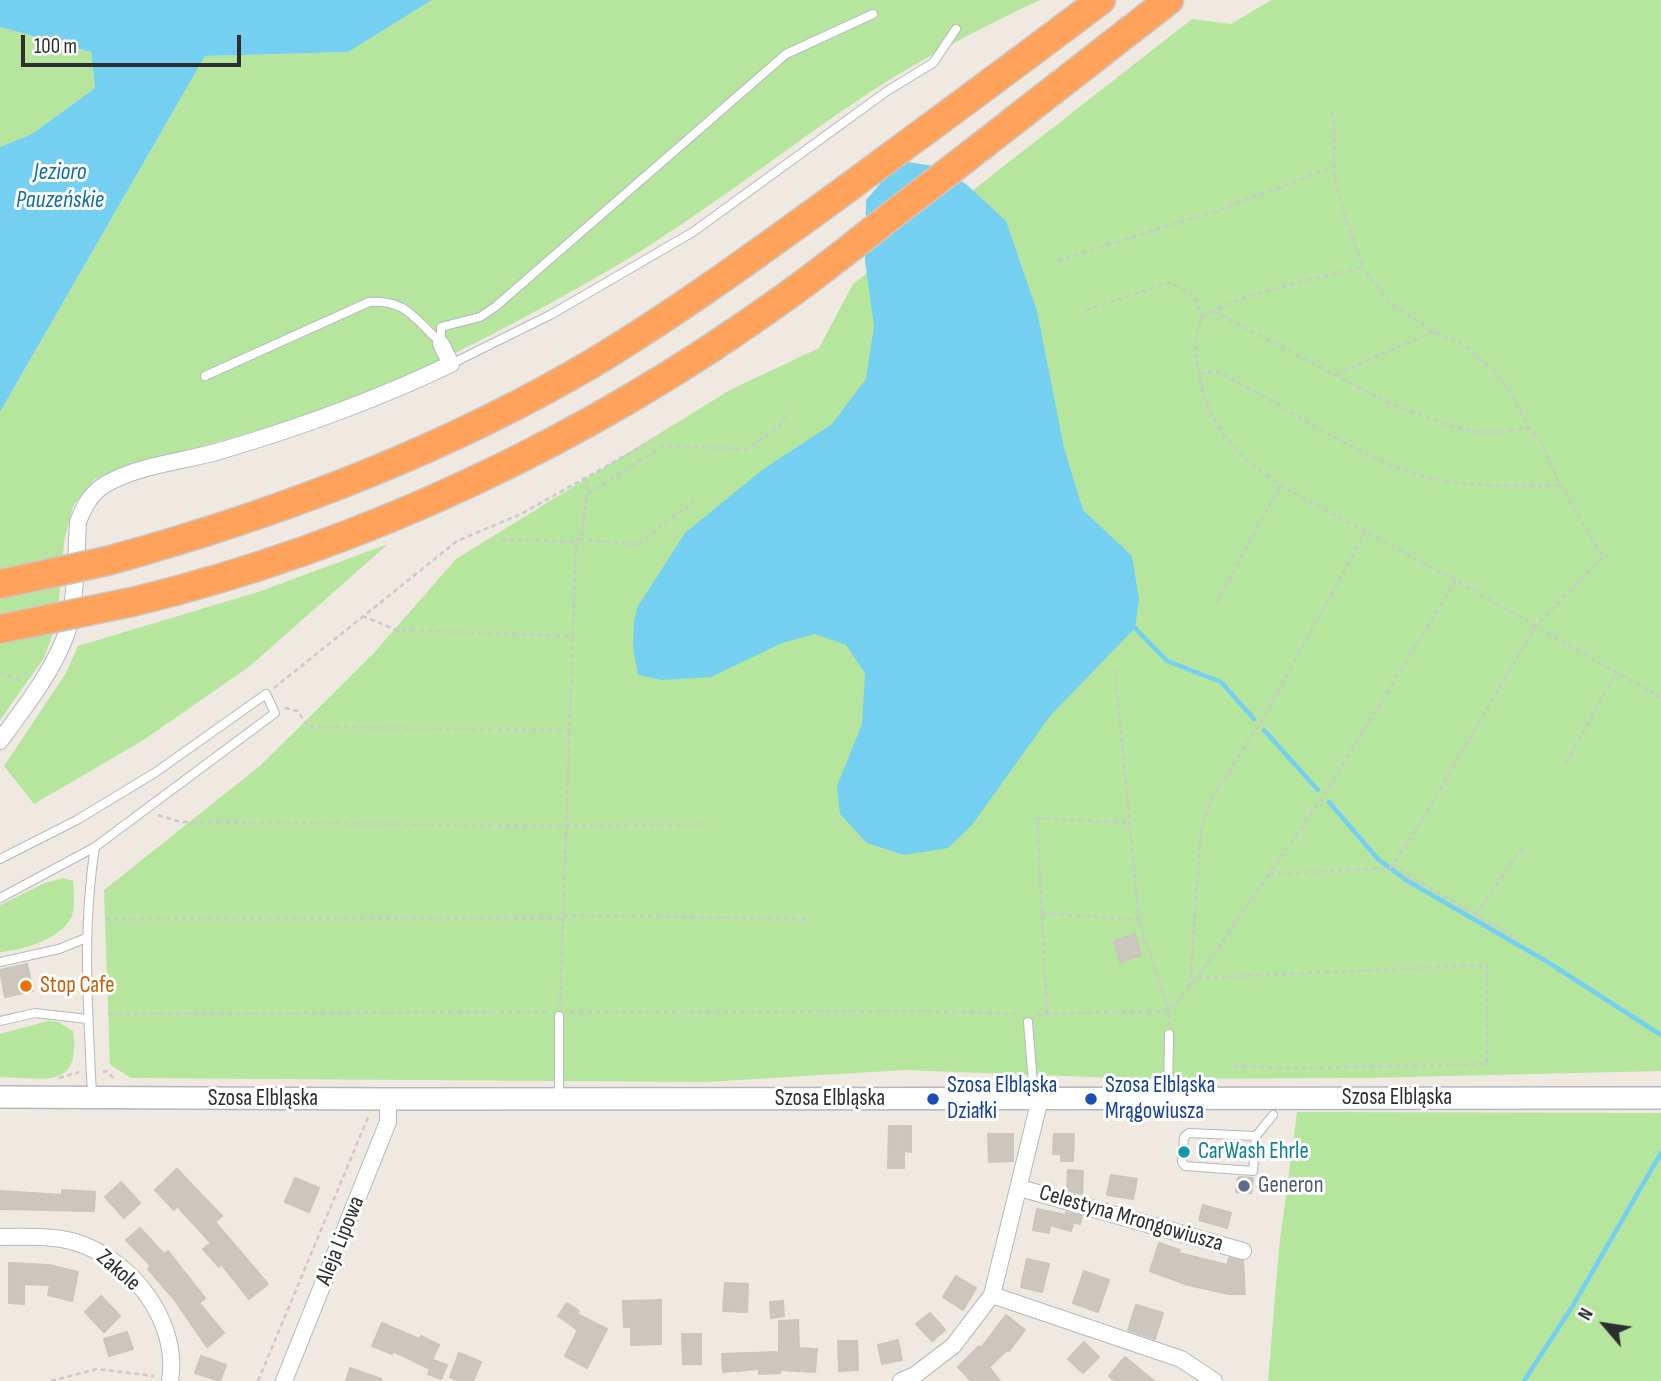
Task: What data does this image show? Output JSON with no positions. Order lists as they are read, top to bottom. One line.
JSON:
{"streets":{"main road":["Szosa Elbląska"],"street":["Celestyna Mrongowiusza","Aleja Lipowa","Zakole"]},"crossings":[["Szosa Elbląska","Celestyna Mrongowiusza"],["Szosa Elbląska","Aleja Lipowa"]],"water":["Jezioro Pauzeńskie"],"places":["Stop Cafe","Szosa Elbląska Działki","Szosa Elbląska Mrągowiusza","CarWash Ehrle","Generon"],"scale_bar":"100 m","north":"top left"}
